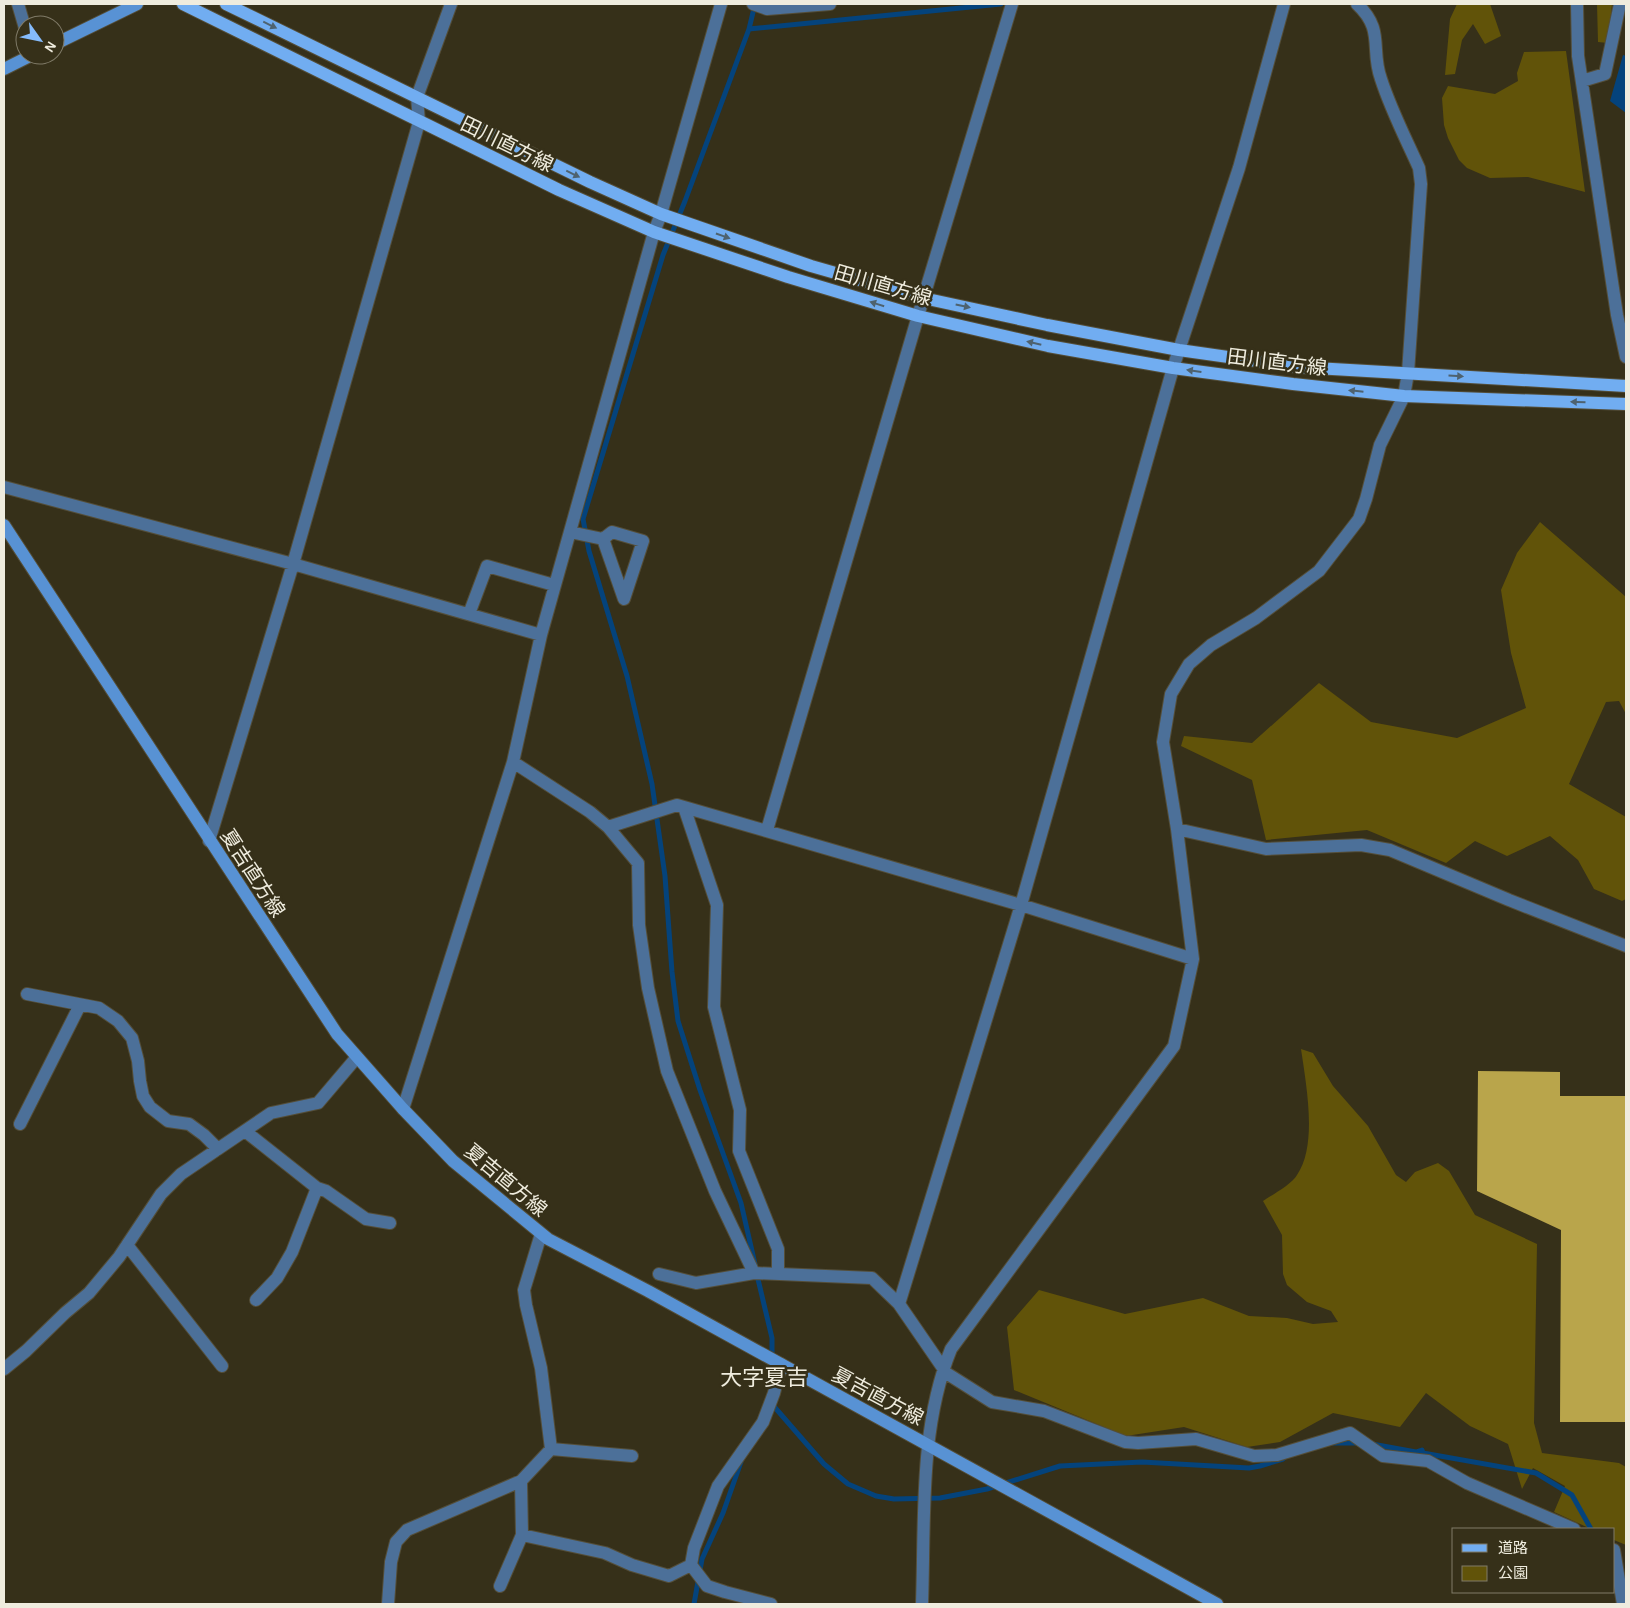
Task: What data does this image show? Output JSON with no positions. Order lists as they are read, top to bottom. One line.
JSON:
{"streets":{"main road":["田川直方線","夏吉直方線"]},"districts":["大字夏吉"],"legend":["道路","公園"],"north":"bottom right"}
